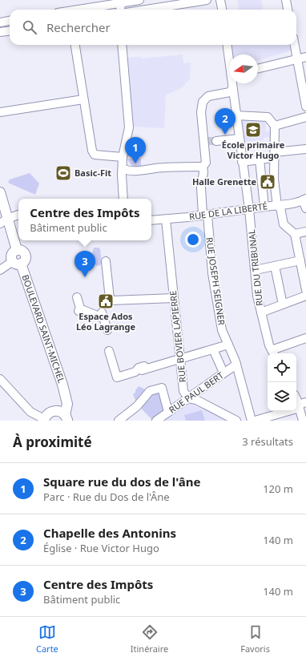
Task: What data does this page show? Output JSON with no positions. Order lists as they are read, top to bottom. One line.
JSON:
{"streets":{"main road":["BOULEVARD SAINT-MICHEL"],"street":["RUE DE LA LIBERTÉ","RUE DU TRIBUNAL","RUE JOSEPH SEIGNER","RUE BOVIER LAPIERRE","RUE PAUL BERT"]},"crossings":[["RUE DE LA LIBERTÉ","RUE DU TRIBUNAL"],["RUE DE LA LIBERTÉ","RUE JOSEPH SEIGNER"],["RUE DE LA LIBERTÉ","RUE BOVIER LAPIERRE"],["RUE DU TRIBUNAL","RUE JOSEPH SEIGNER"],["RUE JOSEPH SEIGNER","RUE PAUL BERT"],["RUE BOVIER LAPIERRE","RUE PAUL BERT"]],"places":{"school or university":["École primaire Victor Hugo"],"sports":["Basic-Fit"],"public building":["Halle Grenette","Espace Ados Léo Lagrange"]},"north":"left","page":{"search":"Rechercher","pins":["2","1","3"],"popup":["Centre des Impôts","Bâtiment public"],"heading":["À proximité","3 résultats"],"list":[{"mark":"1","name":"Square rue du dos de l'âne","note":"Parc · Rue du Dos de l'Âne","value":"120 m"},{"mark":"2","name":"Chapelle des Antonins","note":"Église · Rue Victor Hugo","value":"140 m"},{"mark":"3","name":"Centre des Impôts","note":"Bâtiment public","value":"140 m"}],"nav":["Carte","Itinéraire","Favoris"]}}
